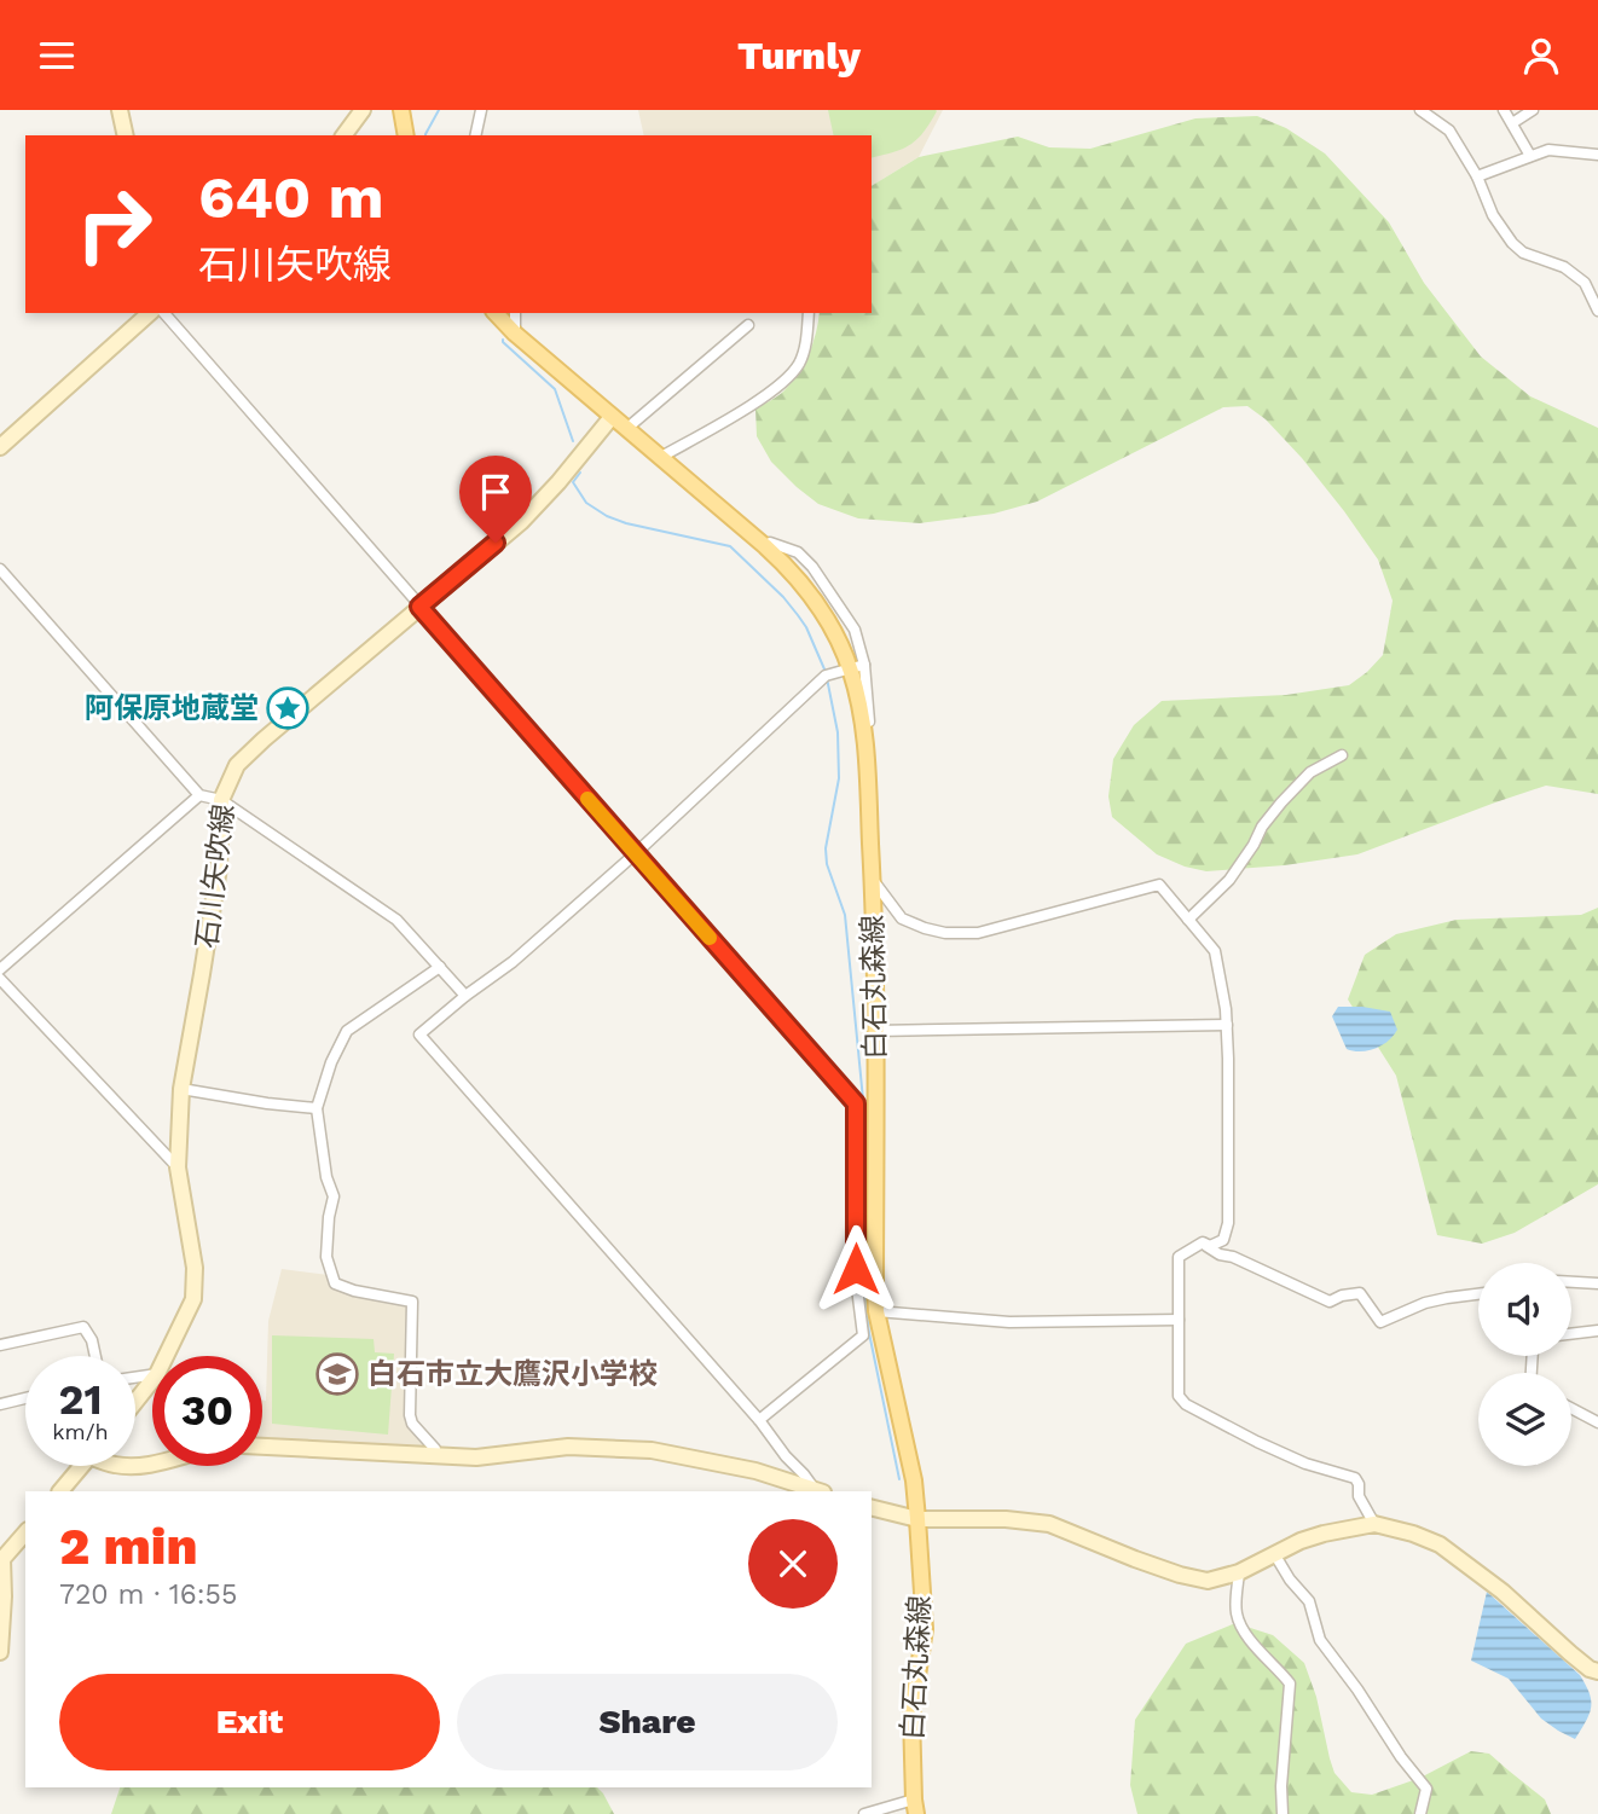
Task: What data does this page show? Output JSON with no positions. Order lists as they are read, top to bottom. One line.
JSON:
{"streets":{"main road":["白石丸森線"],"street":["石川矢吹線"]},"crossings":[["石川矢吹線","白石丸森線"]],"places":{"place":["阿保原地蔵堂"],"school or university":["白石市立大鷹沢小学校"]},"page":{"header":"Turnly","turn":["640 m","石川矢吹線"],"speed":"21 km/h","limit":"30","heading":["2 min","720 m · 16:55"],"buttons":["Exit","Share"]}}
